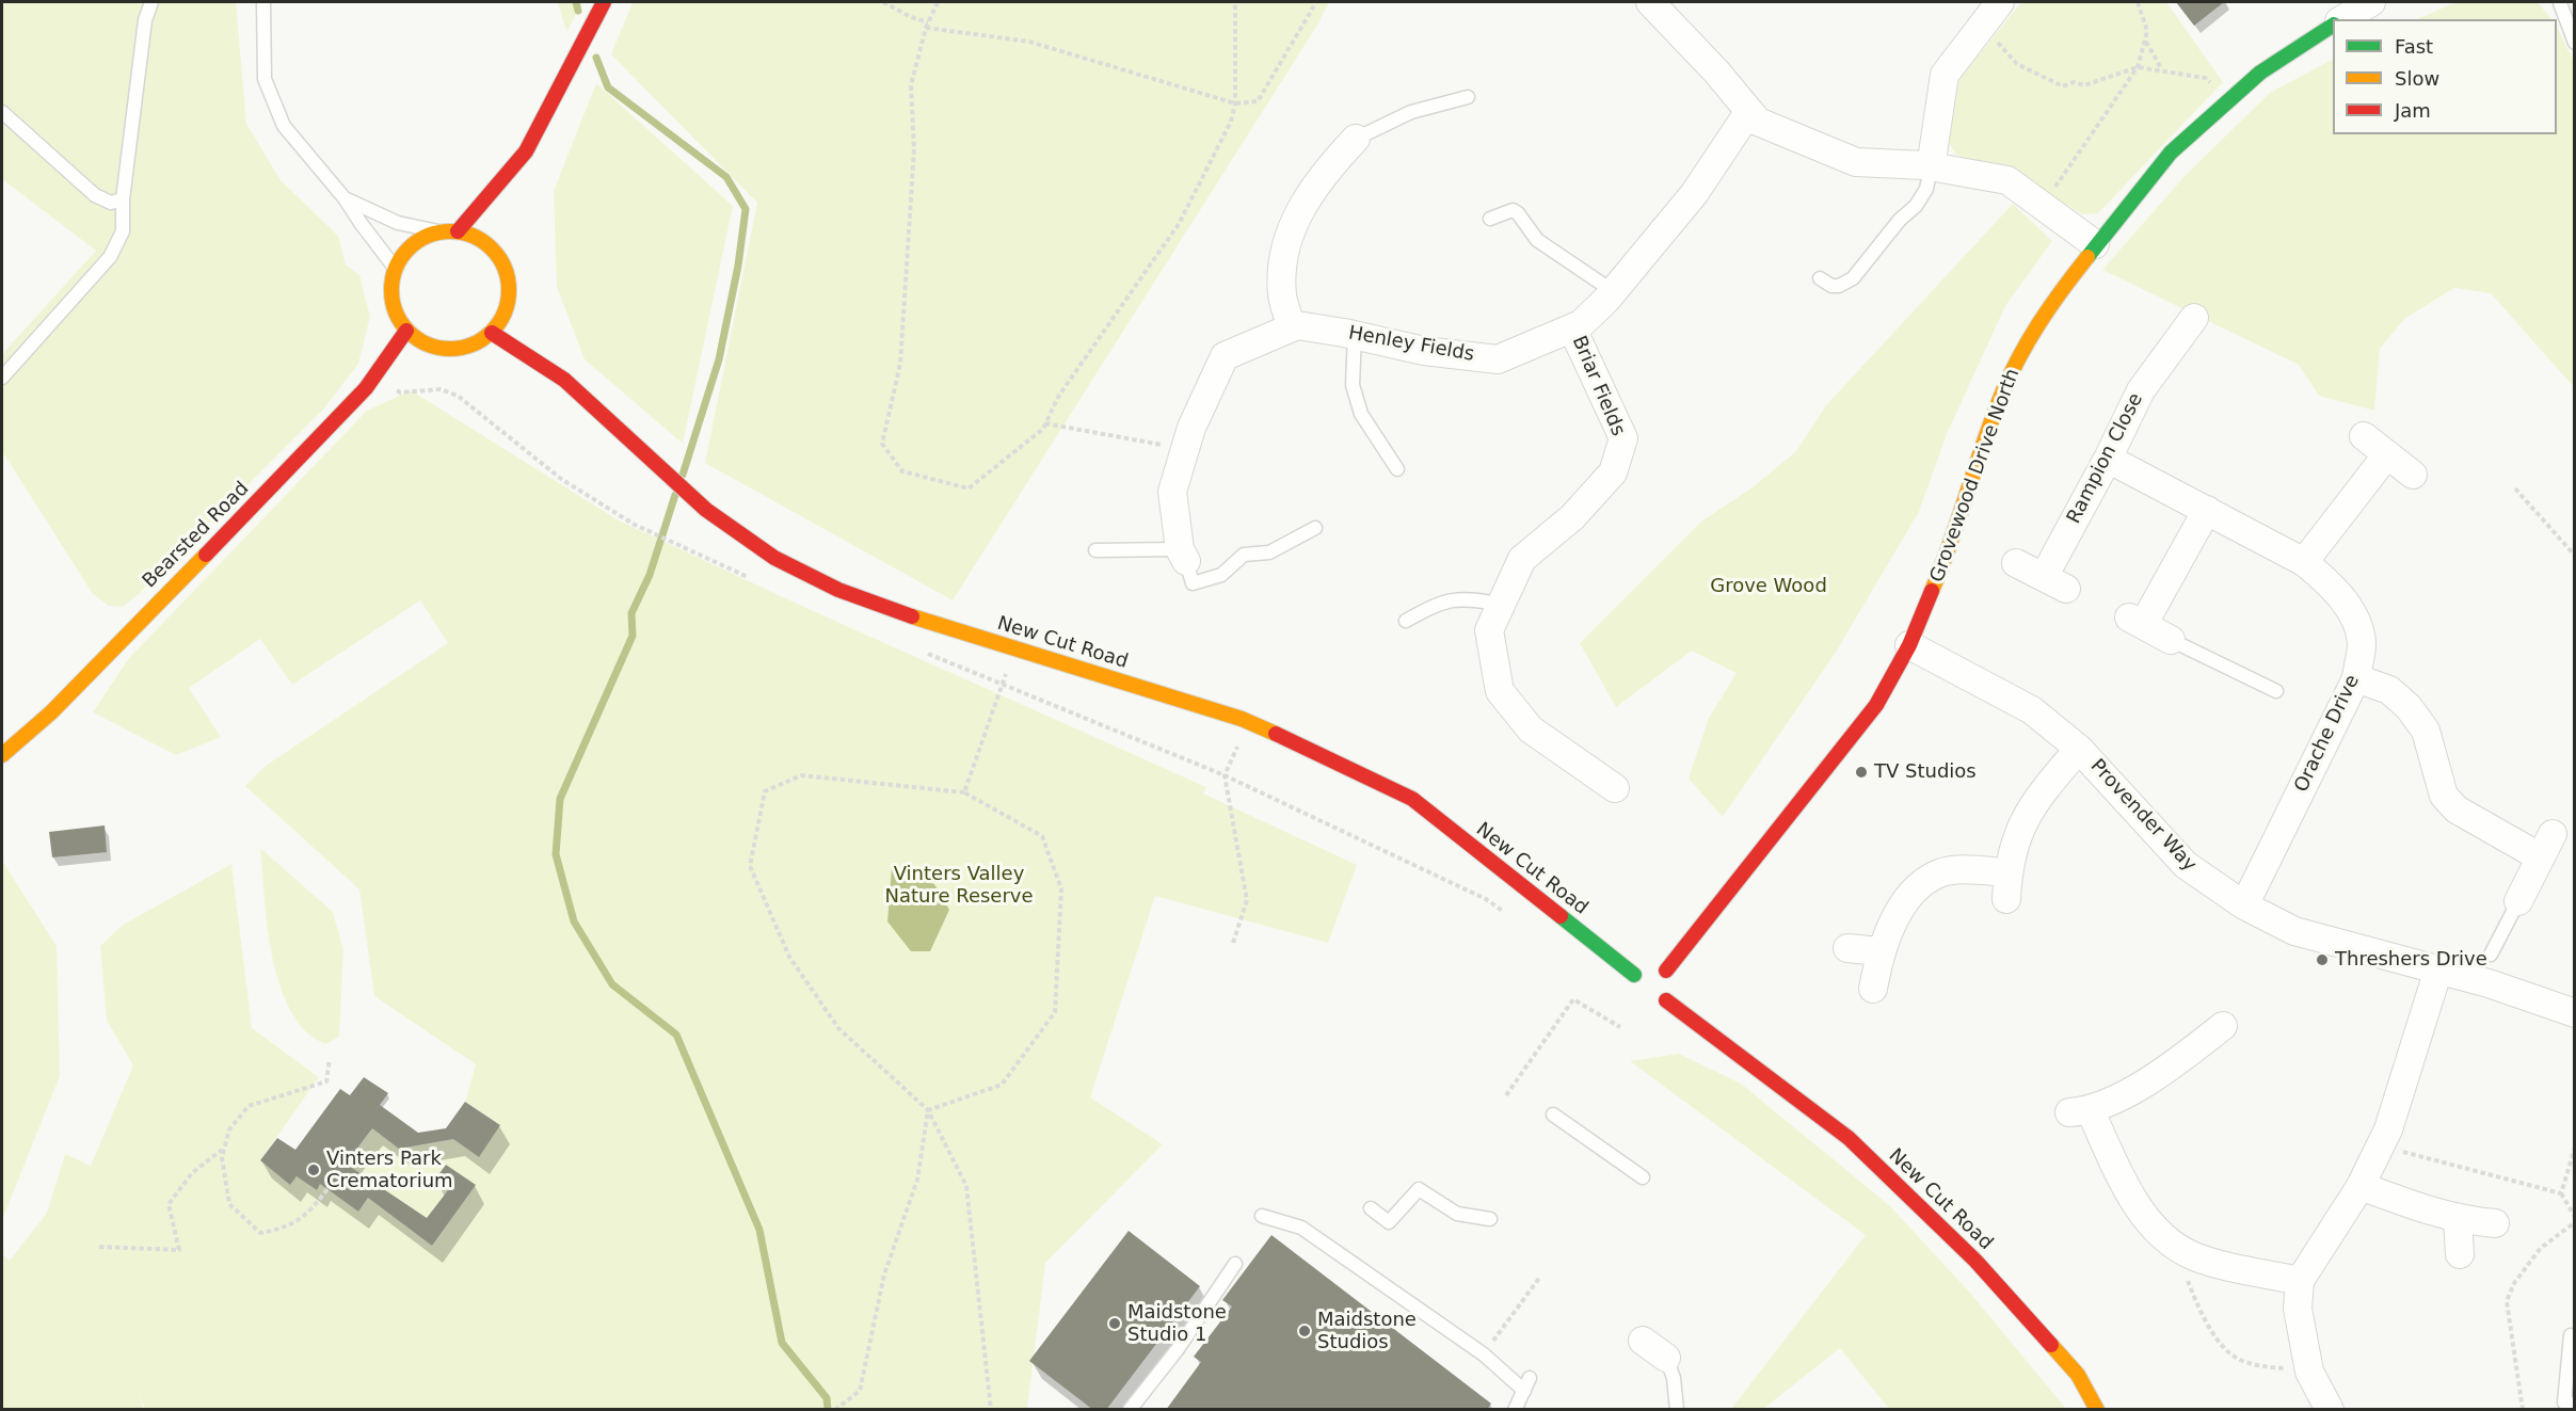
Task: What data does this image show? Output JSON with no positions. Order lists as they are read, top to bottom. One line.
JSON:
{"streets":{"street":["Henley Fields","Briar Fields","Rampion Close","Grovewood Drive North","Bearsted Road","New Cut Road","Orache Drive","Provender Way"]},"crossings":[["Henley Fields","Briar Fields"],["Rampion Close","Orache Drive"],["Grovewood Drive North","New Cut Road"],["Grovewood Drive North","Provender Way"],["Bearsted Road","New Cut Road"],["Orache Drive","Provender Way"]],"parks":["Grove Wood","Vinters Valley Nature Reserve"],"places":["TV Studios","Threshers Drive","Vinters Park Crematorium","Maidstone Studio 1","Maidstone Studios"],"legend":["Fast","Slow","Jam"]}
